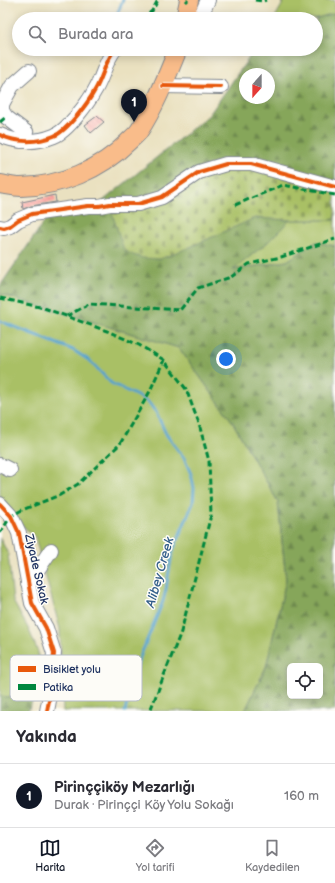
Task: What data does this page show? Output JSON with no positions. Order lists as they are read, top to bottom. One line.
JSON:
{"streets":{"street":["Ziyade Sokak"]},"water":["Alibey Creek"],"legend":["Bisiklet yolu","Patika"],"north":"bottom","page":{"search":"Burada ara","pins":"1","heading":"Yakında","list":[{"mark":"1","name":"Pirinççiköy Mezarlığı","note":"Durak · Pirinççi Köy Yolu Sokağı","value":"160 m"}],"nav":["Harita","Yol tarifi","Kaydedilen"]}}
